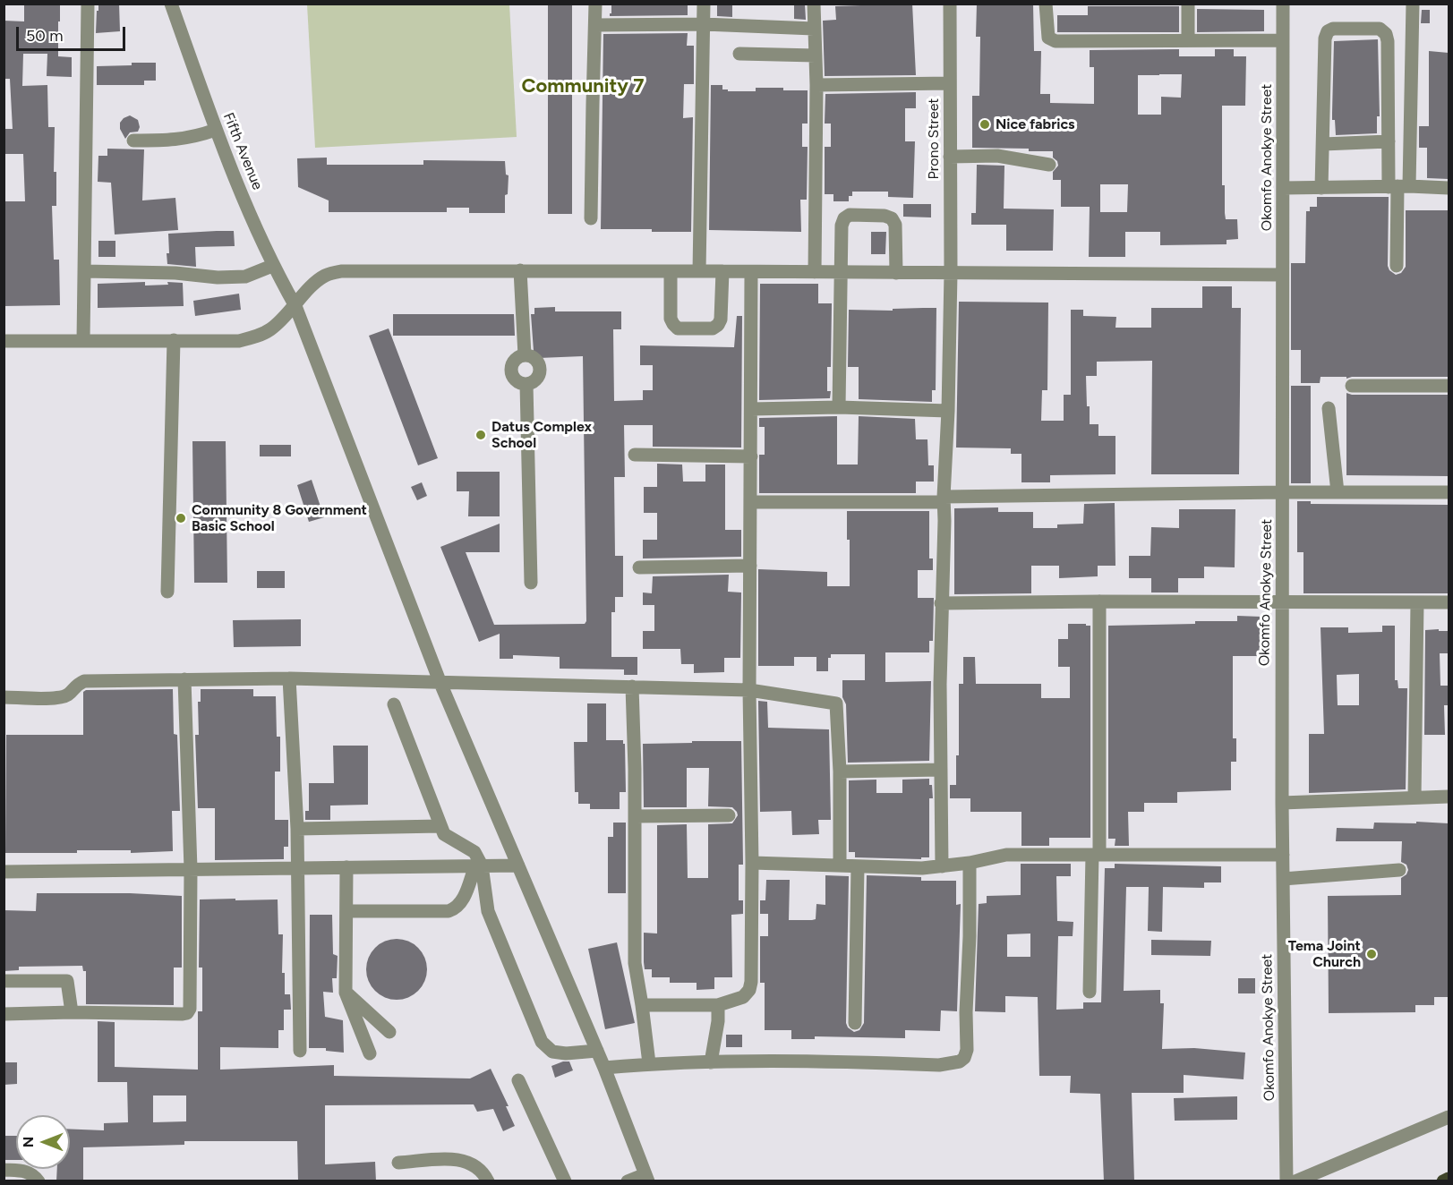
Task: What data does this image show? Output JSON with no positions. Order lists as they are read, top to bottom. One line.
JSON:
{"streets":{"street":["Prono Street","Fifth Avenue","Okomfo Anokye Street"]},"districts":["Community 7"],"places":["Nice fabrics","Datus Complex School","Community 8 Government Basic School","Tema Joint Church"],"scale_bar":"50 m","north":"left"}
